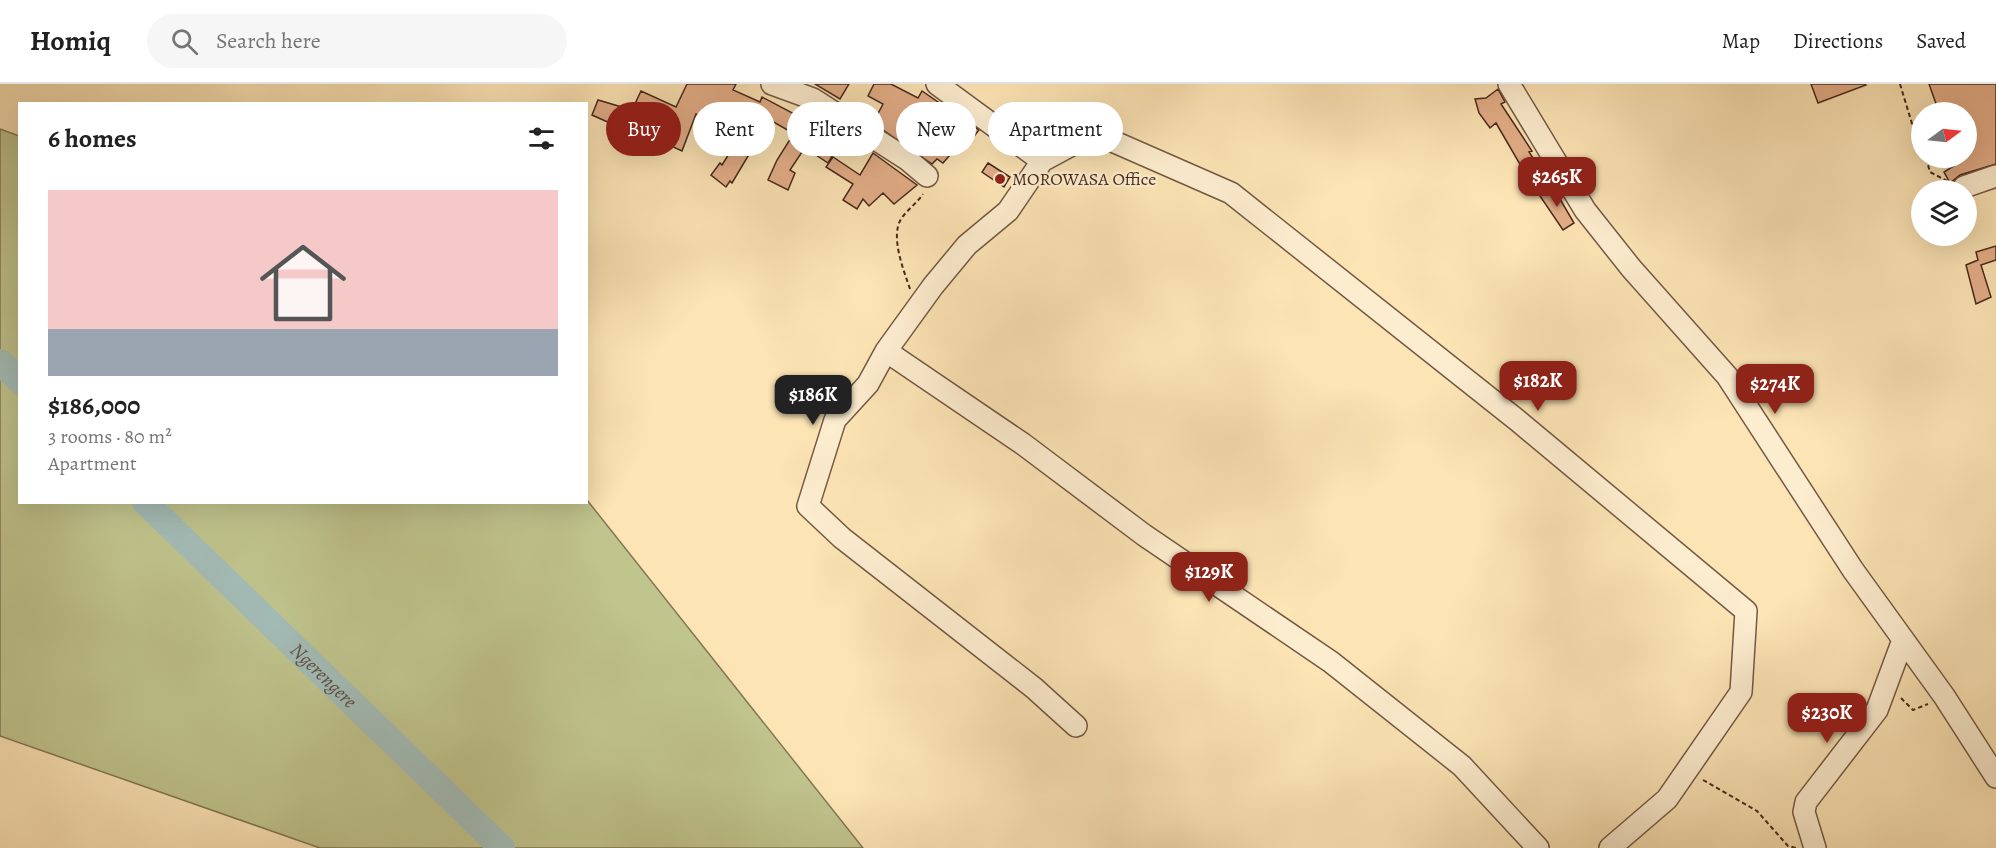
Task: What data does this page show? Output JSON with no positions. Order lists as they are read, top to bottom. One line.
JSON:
{"water":["Ngerengere"],"places":["MOROWASA Office"],"north":"right","page":{"header":"Homiq","search":"Search here","nav":["Map","Directions","Saved"],"chip":["Buy","Rent","Filters","New","Apartment"],"heading":"6 homes","price":["$265K","$182K","$274K","$186K","$129K","$230K"],"list":[{"name":"$186,000","note":"3 rooms · 80 m² · Apartment"}]}}
